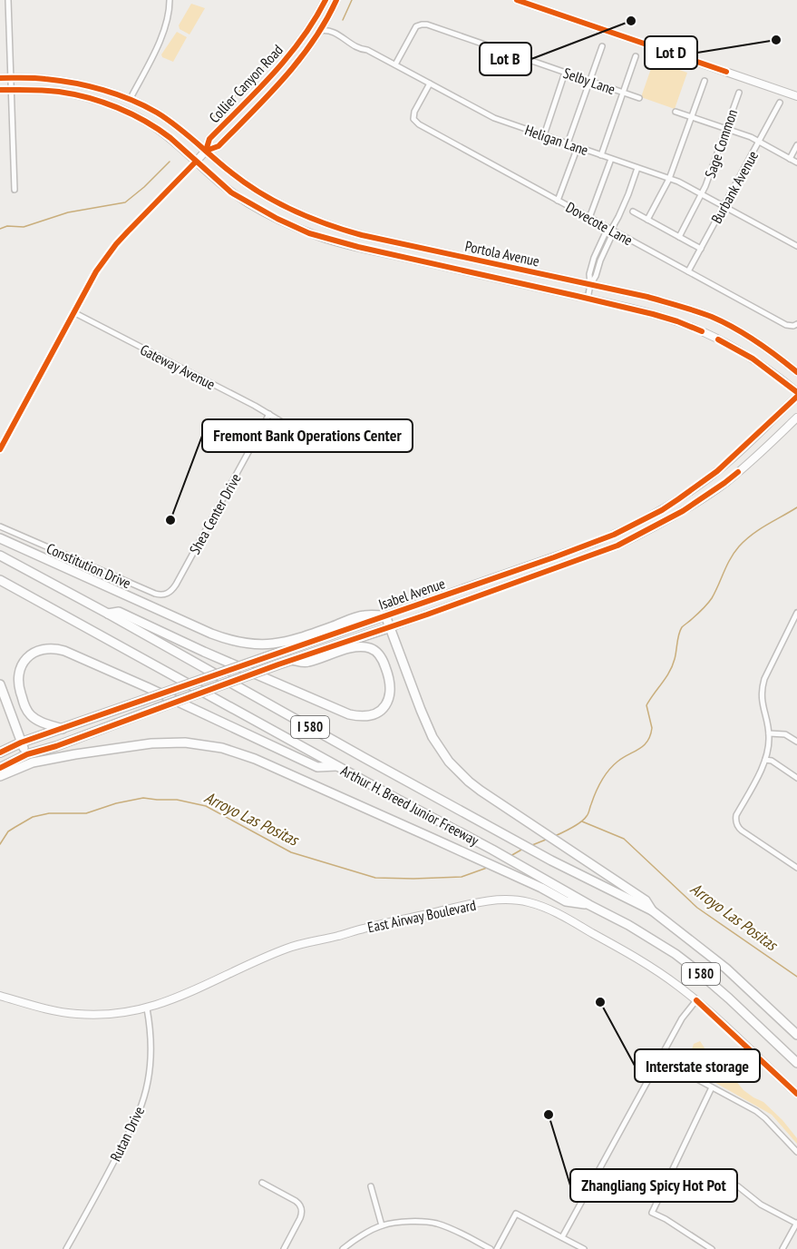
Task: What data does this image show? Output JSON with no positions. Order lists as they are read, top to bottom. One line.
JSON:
{"streets":{"highway":["Isabel Avenue","I 580","Arthur H. Breed Junior Freeway"],"main road":["Collier Canyon Road","Portola Avenue","East Airway Boulevard"],"street":["Selby Lane","Heligan Lane","Sage Common","Burbank Avenue","Dovecote Lane","Gateway Avenue","Shea Center Drive","Constitution Drive","Rutan Drive"]},"crossings":[["Selby Lane","Heligan Lane"],["Collier Canyon Road","Heligan Lane"],["Collier Canyon Road","Portola Avenue"],["Collier Canyon Road","Gateway Avenue"],["Heligan Lane","Sage Common"],["Heligan Lane","Burbank Avenue"],["Heligan Lane","Dovecote Lane"],["Burbank Avenue","Dovecote Lane"],["Gateway Avenue","Shea Center Drive"],["Shea Center Drive","Constitution Drive"],["East Airway Boulevard","Rutan Drive"]],"water":["Arroyo Las Positas"],"places":["Lot B","Lot D","Fremont Bank Operations Center","Interstate storage","Zhangliang Spicy Hot Pot"]}
